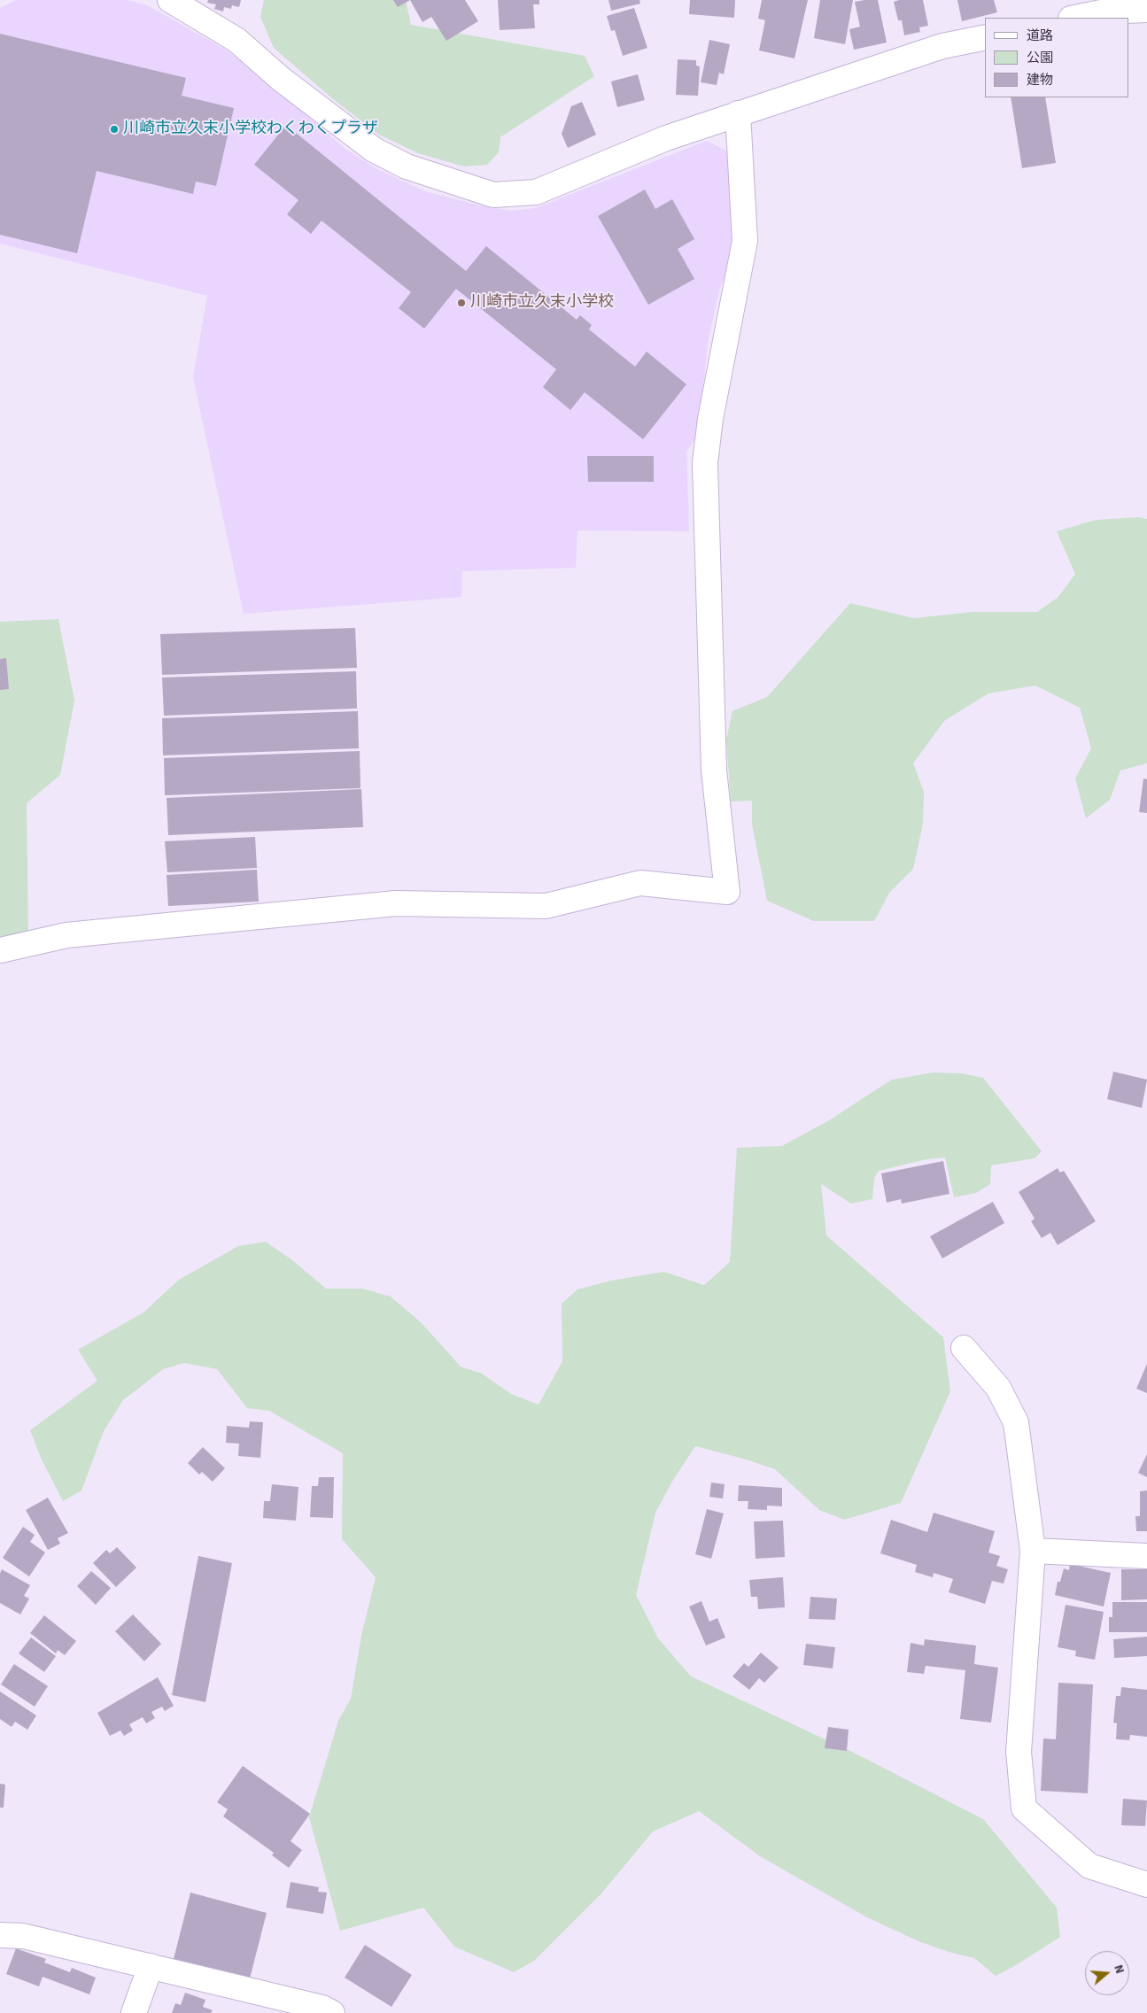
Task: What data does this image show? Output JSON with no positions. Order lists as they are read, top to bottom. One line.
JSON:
{"places":["川崎市立久末小学校わくわくプラザ","川崎市立久末小学校"],"legend":["道路","公園","建物"],"north":"right"}
